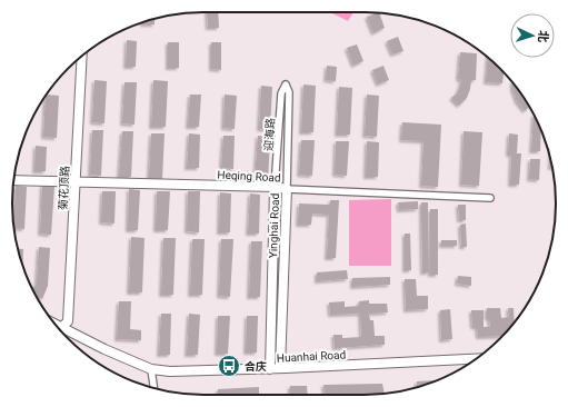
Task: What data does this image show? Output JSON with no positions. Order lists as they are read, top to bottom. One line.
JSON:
{"streets":{"street":["Heqing Road","菊花顶路","Yinghai Road","Huanhai Road"]},"crossings":[["Heqing Road","菊花顶路"],["Heqing Road","Yinghai Road"],["菊花顶路","Huanhai Road"],["Yinghai Road","Huanhai Road"]],"places":{"bus stop":["合庆"]},"north":"right"}
